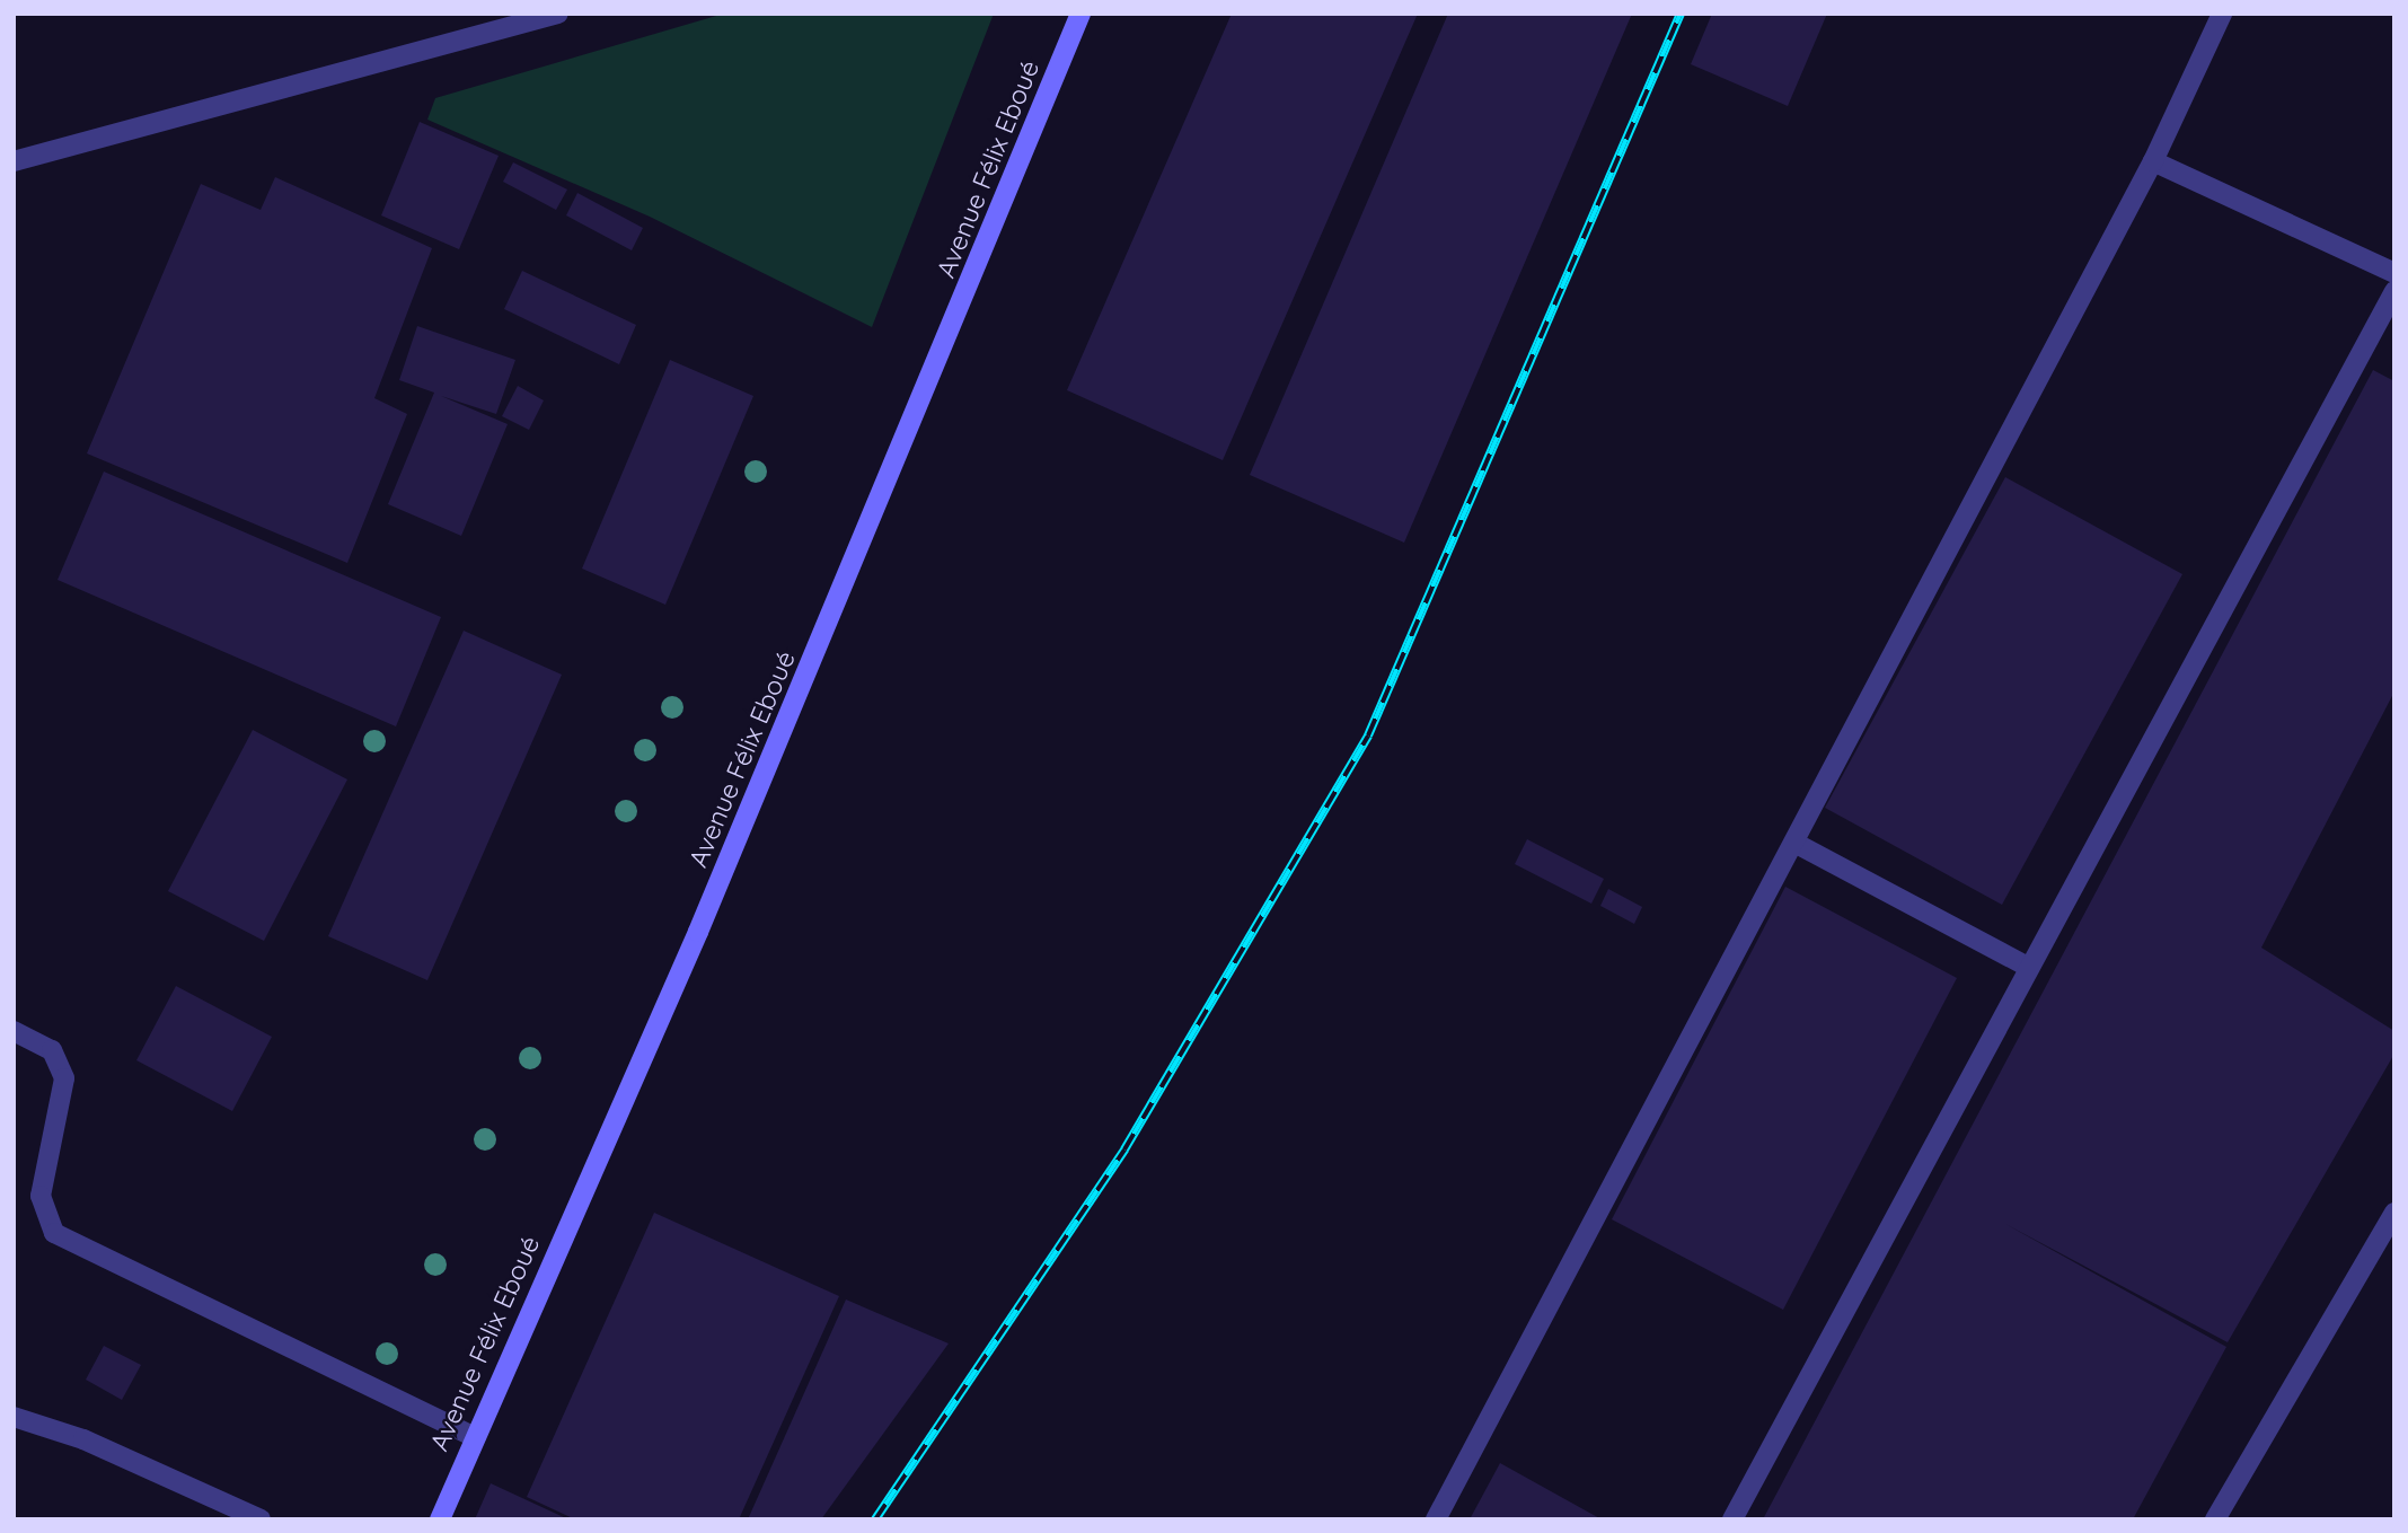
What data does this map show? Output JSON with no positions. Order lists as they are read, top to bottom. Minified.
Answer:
{"streets":{"street":["Avenue Félix Eboué"]}}
